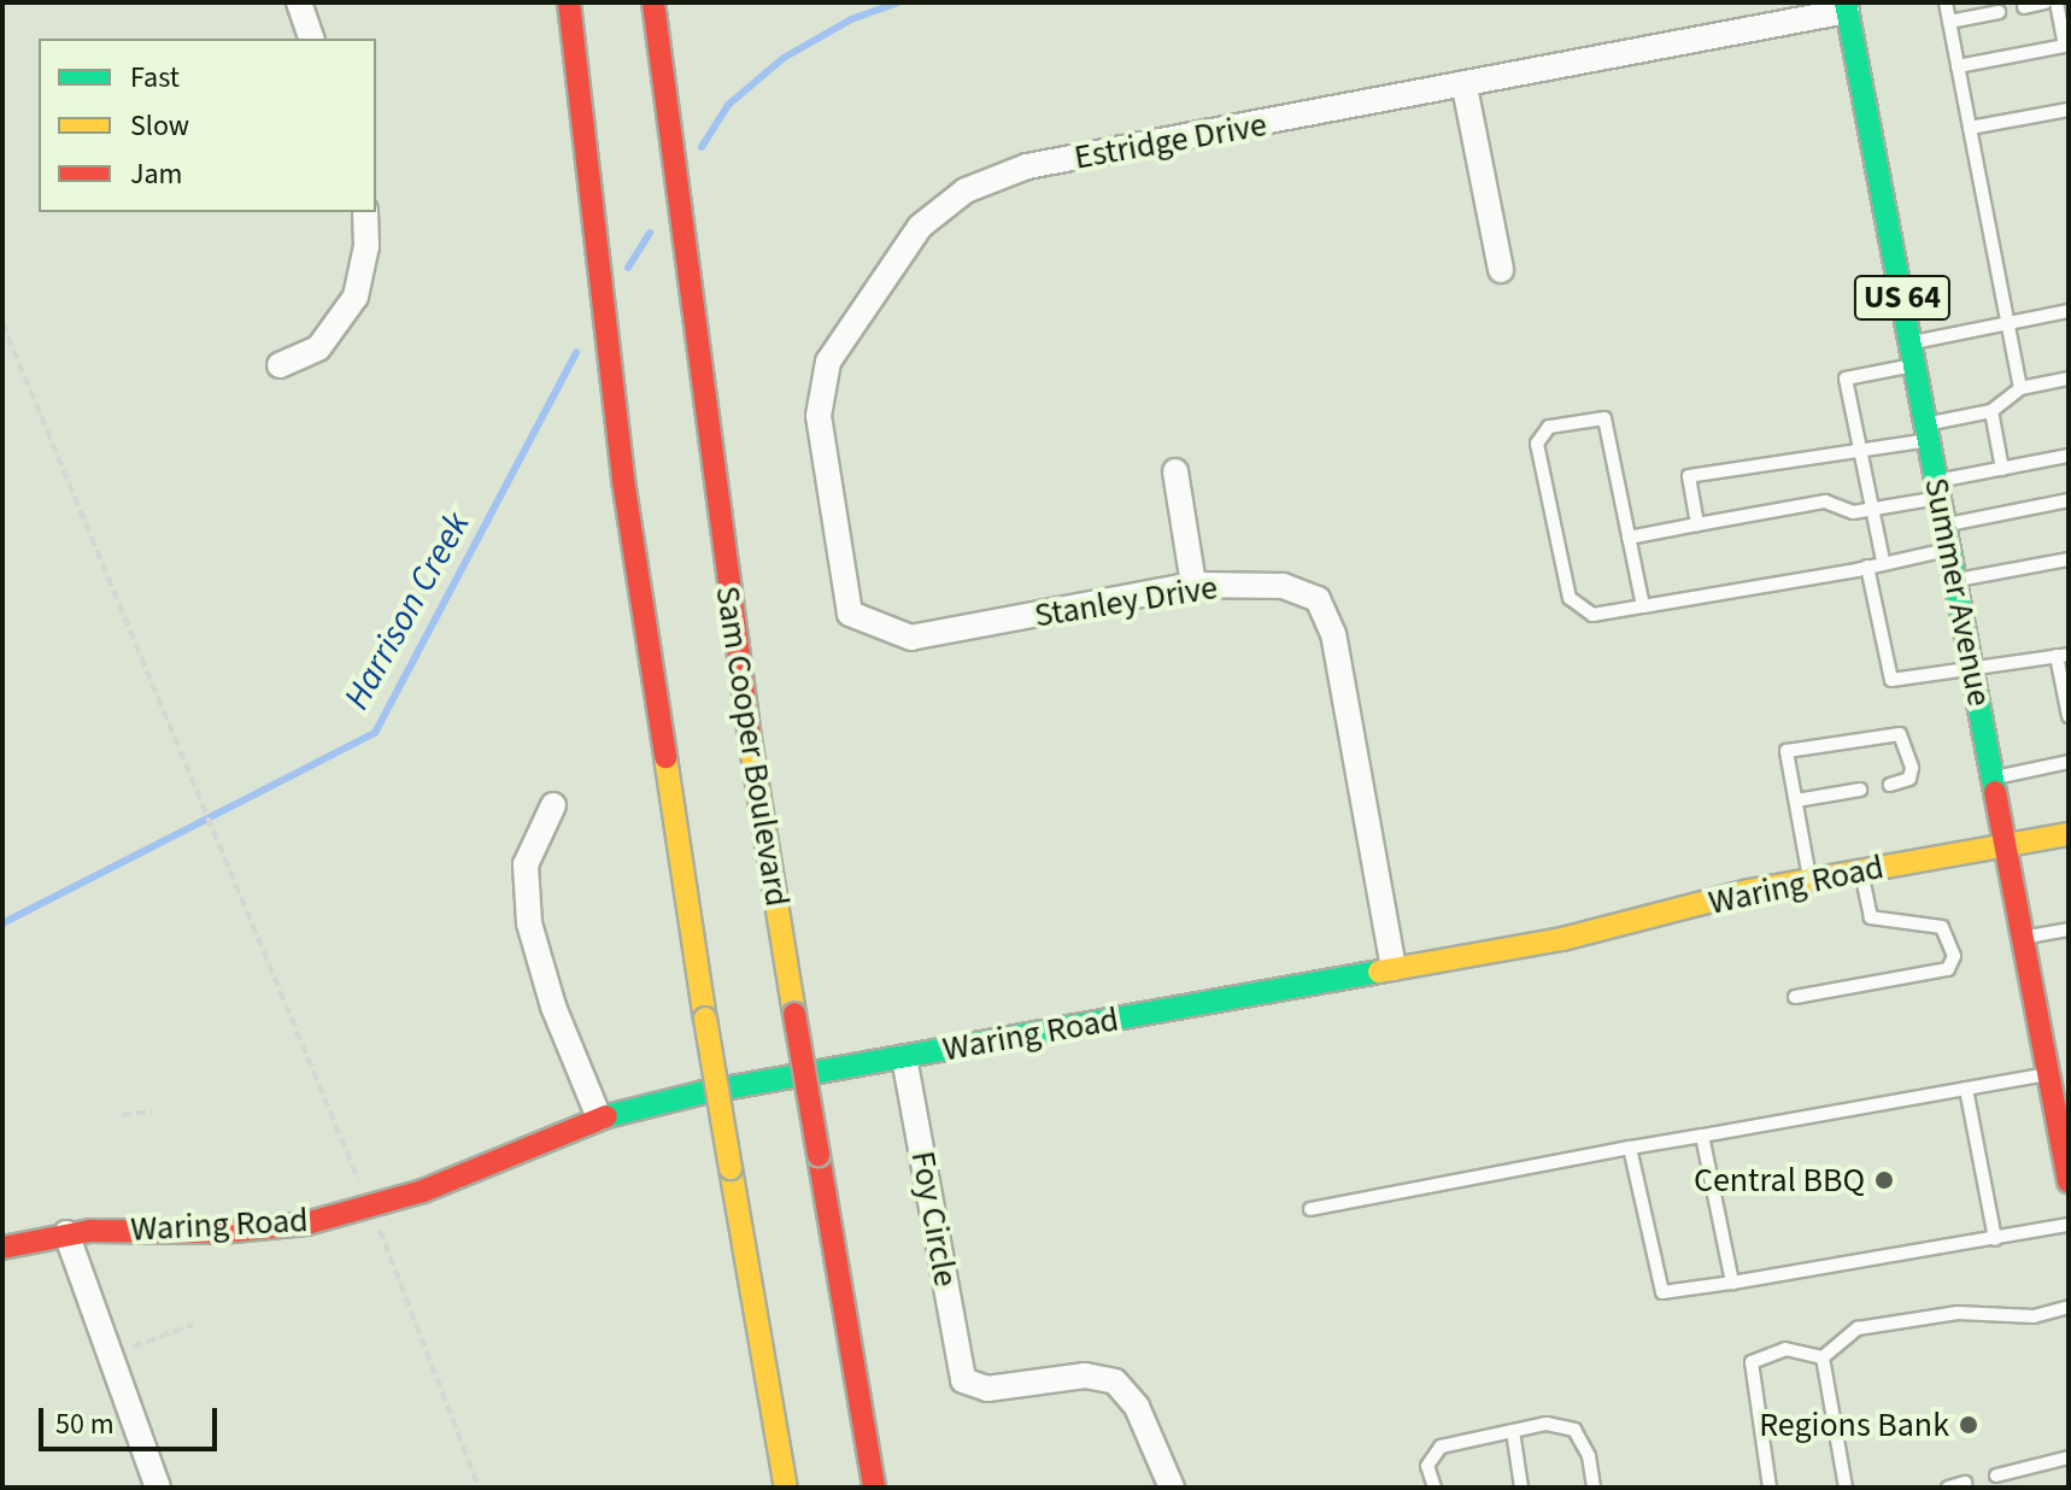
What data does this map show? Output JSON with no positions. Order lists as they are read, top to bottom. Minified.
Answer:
{"streets":{"main road":["US 64","Summer Avenue","Sam Cooper Boulevard","Waring Road"],"street":["Estridge Drive","Stanley Drive","Foy Circle"]},"crossings":[["Estridge Drive","Summer Avenue"],["Estridge Drive","Stanley Drive"],["Summer Avenue","Waring Road"],["Stanley Drive","Waring Road"],["Waring Road","Foy Circle"]],"water":["Harrison Creek"],"places":["Central BBQ","Regions Bank"],"legend":["Fast","Slow","Jam"],"scale_bar":"50 m"}
